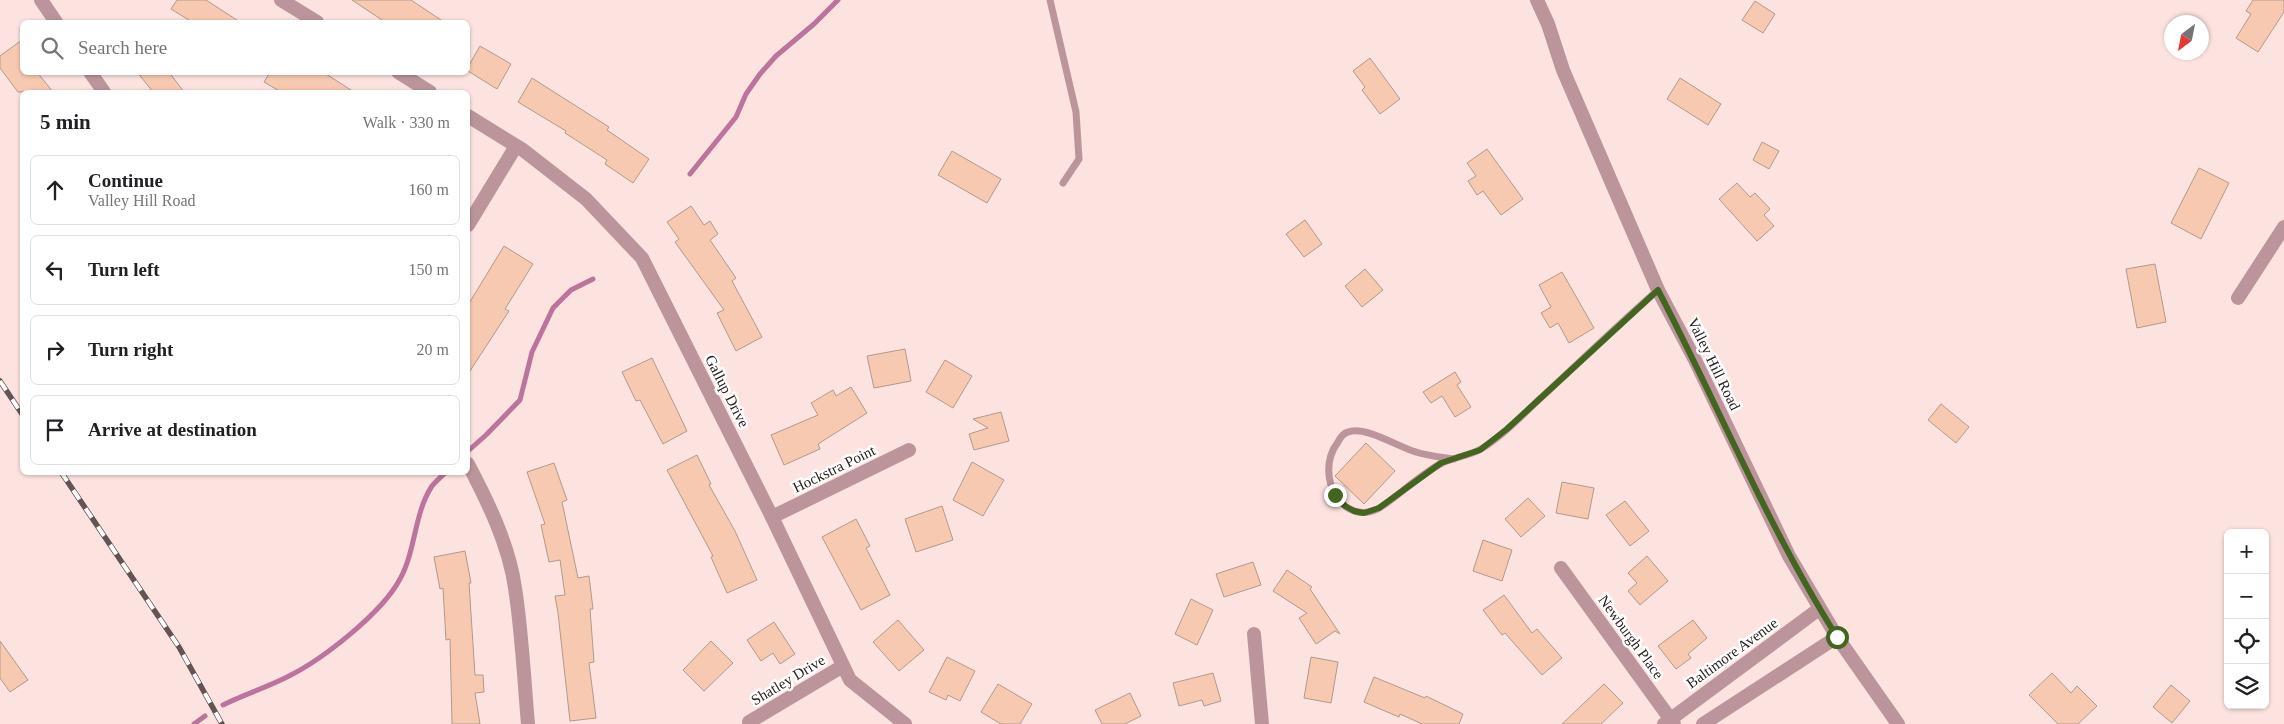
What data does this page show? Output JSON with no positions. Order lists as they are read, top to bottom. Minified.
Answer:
{"streets":{"street":["Valley Hill Road","Gallup Drive","Hockstra Point","Newburgh Place","Baltimore Avenue","Shatley Drive"]},"crossings":[["Valley Hill Road","Baltimore Avenue"],["Gallup Drive","Hockstra Point"],["Gallup Drive","Shatley Drive"],["Newburgh Place","Baltimore Avenue"]],"north":"bottom left","page":{"search":"Search here","heading":["5 min","Walk · 330 m"],"list":[["Continue","Valley Hill Road","160 m"],["Turn left","150 m"],["Turn right","20 m"],"Arrive at destination"],"map_buttons":["+","−"]}}
